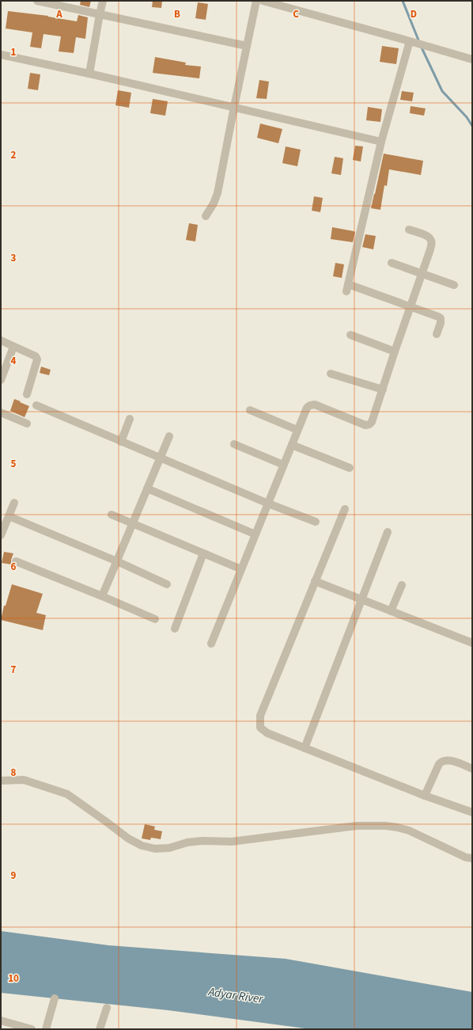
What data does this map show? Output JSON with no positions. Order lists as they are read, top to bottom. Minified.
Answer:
{"water":["Adyar River"],"grid":{"columns":["A","B","C","D"],"rows":["1","2","3","4","5","6","7","8","9","10"]}}
